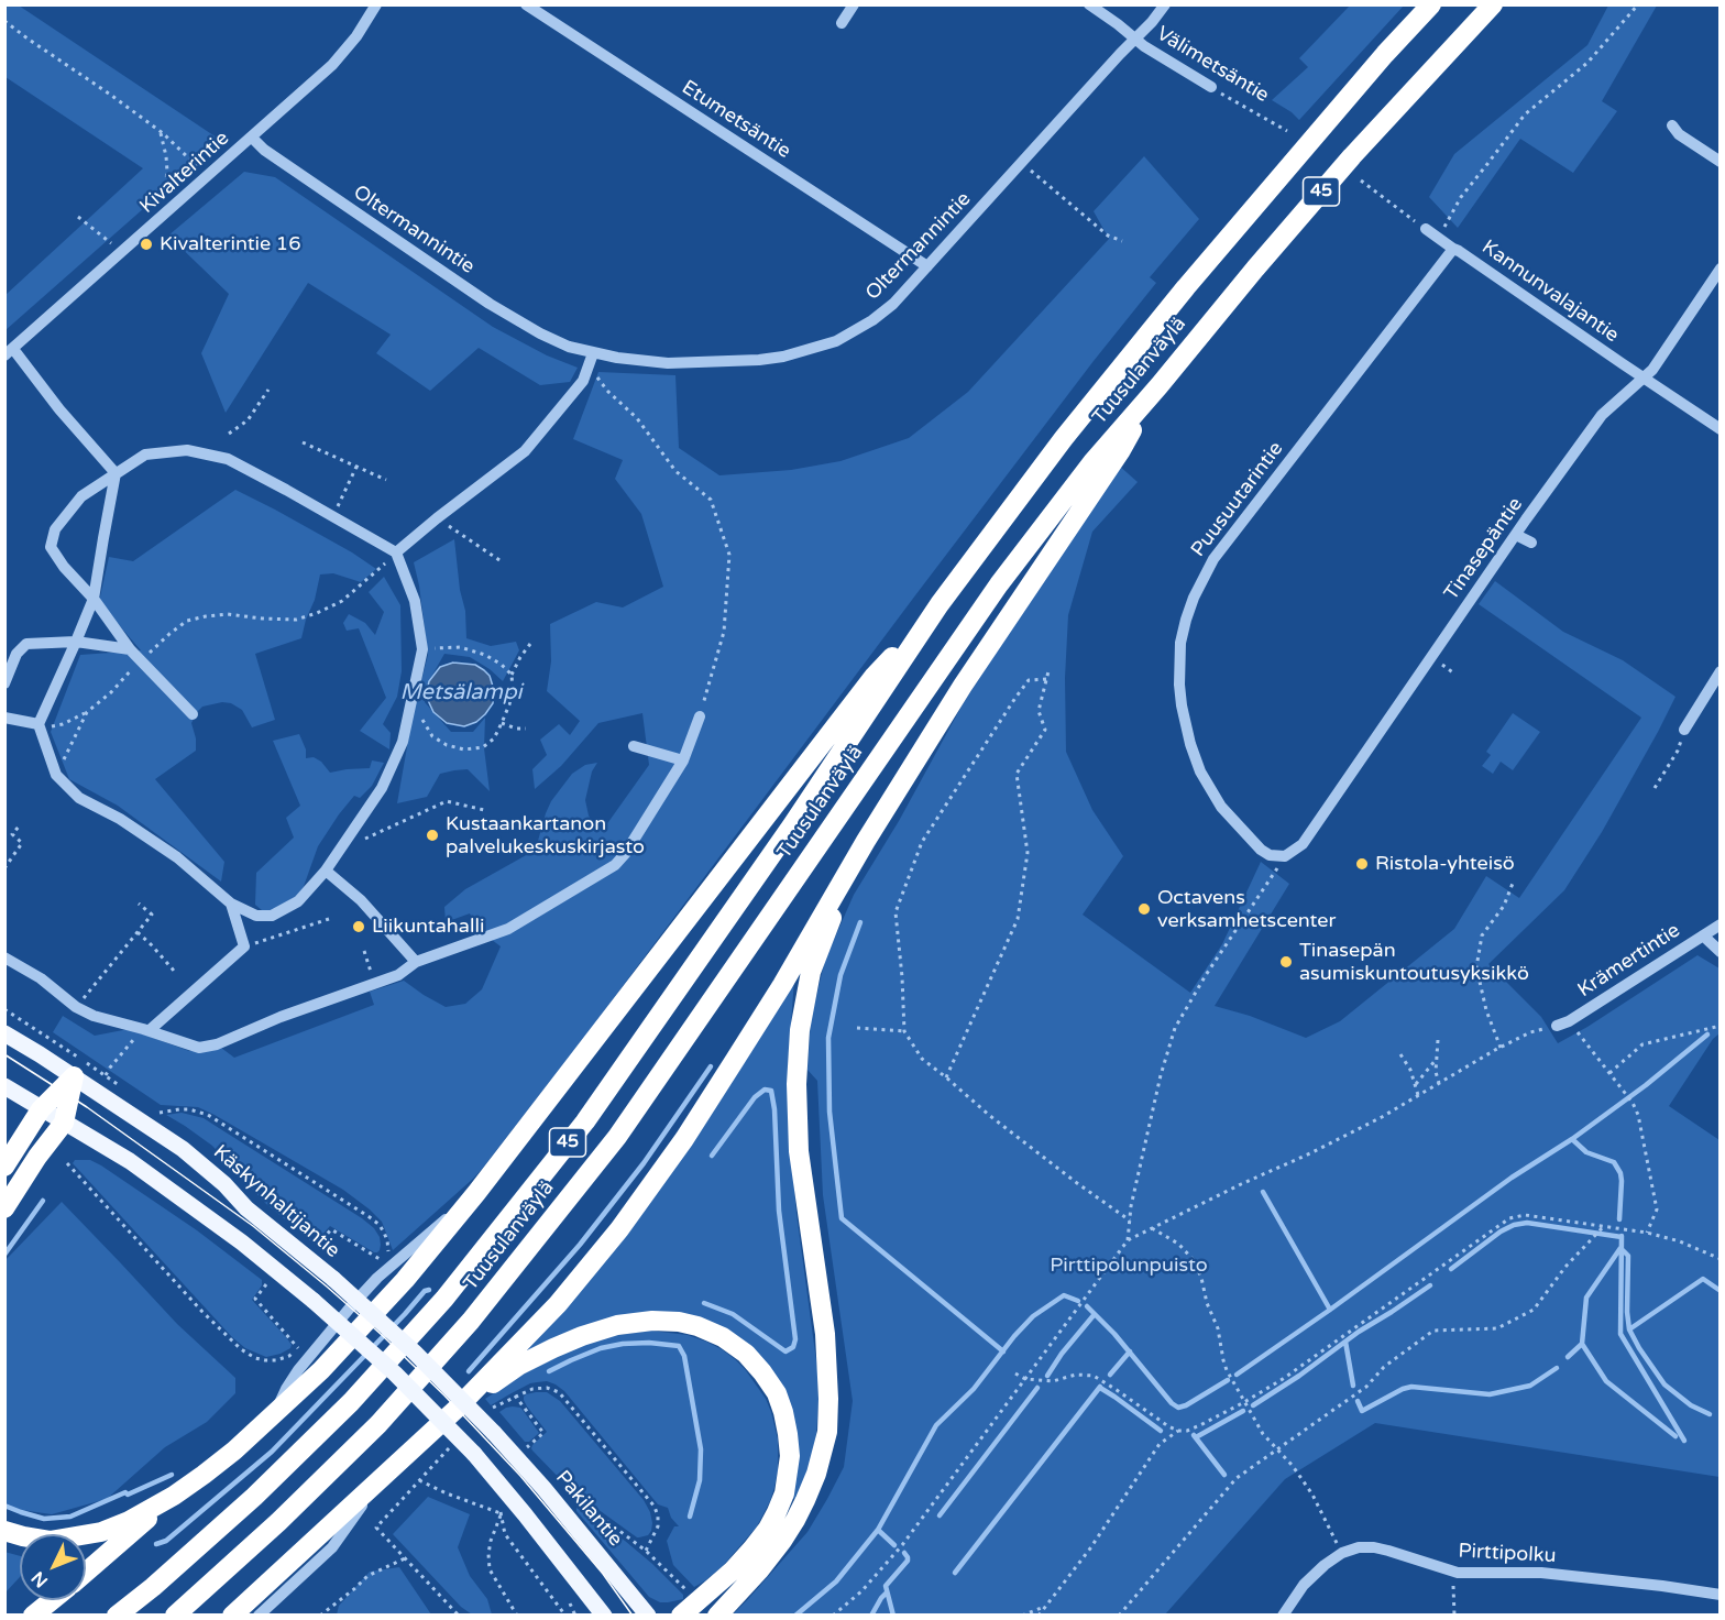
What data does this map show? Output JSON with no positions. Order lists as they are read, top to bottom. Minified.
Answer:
{"streets":{"highway":["45","Tuusulanväylä"],"main road":["Käskynhaltijantie","Pakilantie"],"street":["Välimetsäntie","Etumetsäntie","Kivalterintie","Oltermannintie","Kannunvalajantie","Puusuutarintie","Tinasepäntie","Krämertintie","Pirttipolku"]},"crossings":[["Välimetsäntie","Oltermannintie"],["Etumetsäntie","Oltermannintie"],["Kivalterintie","Oltermannintie"],["Kannunvalajantie","Puusuutarintie"],["Kannunvalajantie","Tinasepäntie"],["Puusuutarintie","Tinasepäntie"],["Käskynhaltijantie","Pakilantie"]],"water":["Metsälampi"],"parks":["Pirttipolunpuisto"],"places":["Kivalterintie 16","Kustaankartanon palvelukeskuskirjasto","Ristola-yhteisö","Octavens verksamhetscenter","Liikuntahalli","Tinasepän asumiskuntoutusyksikkö"],"north":"bottom left"}
